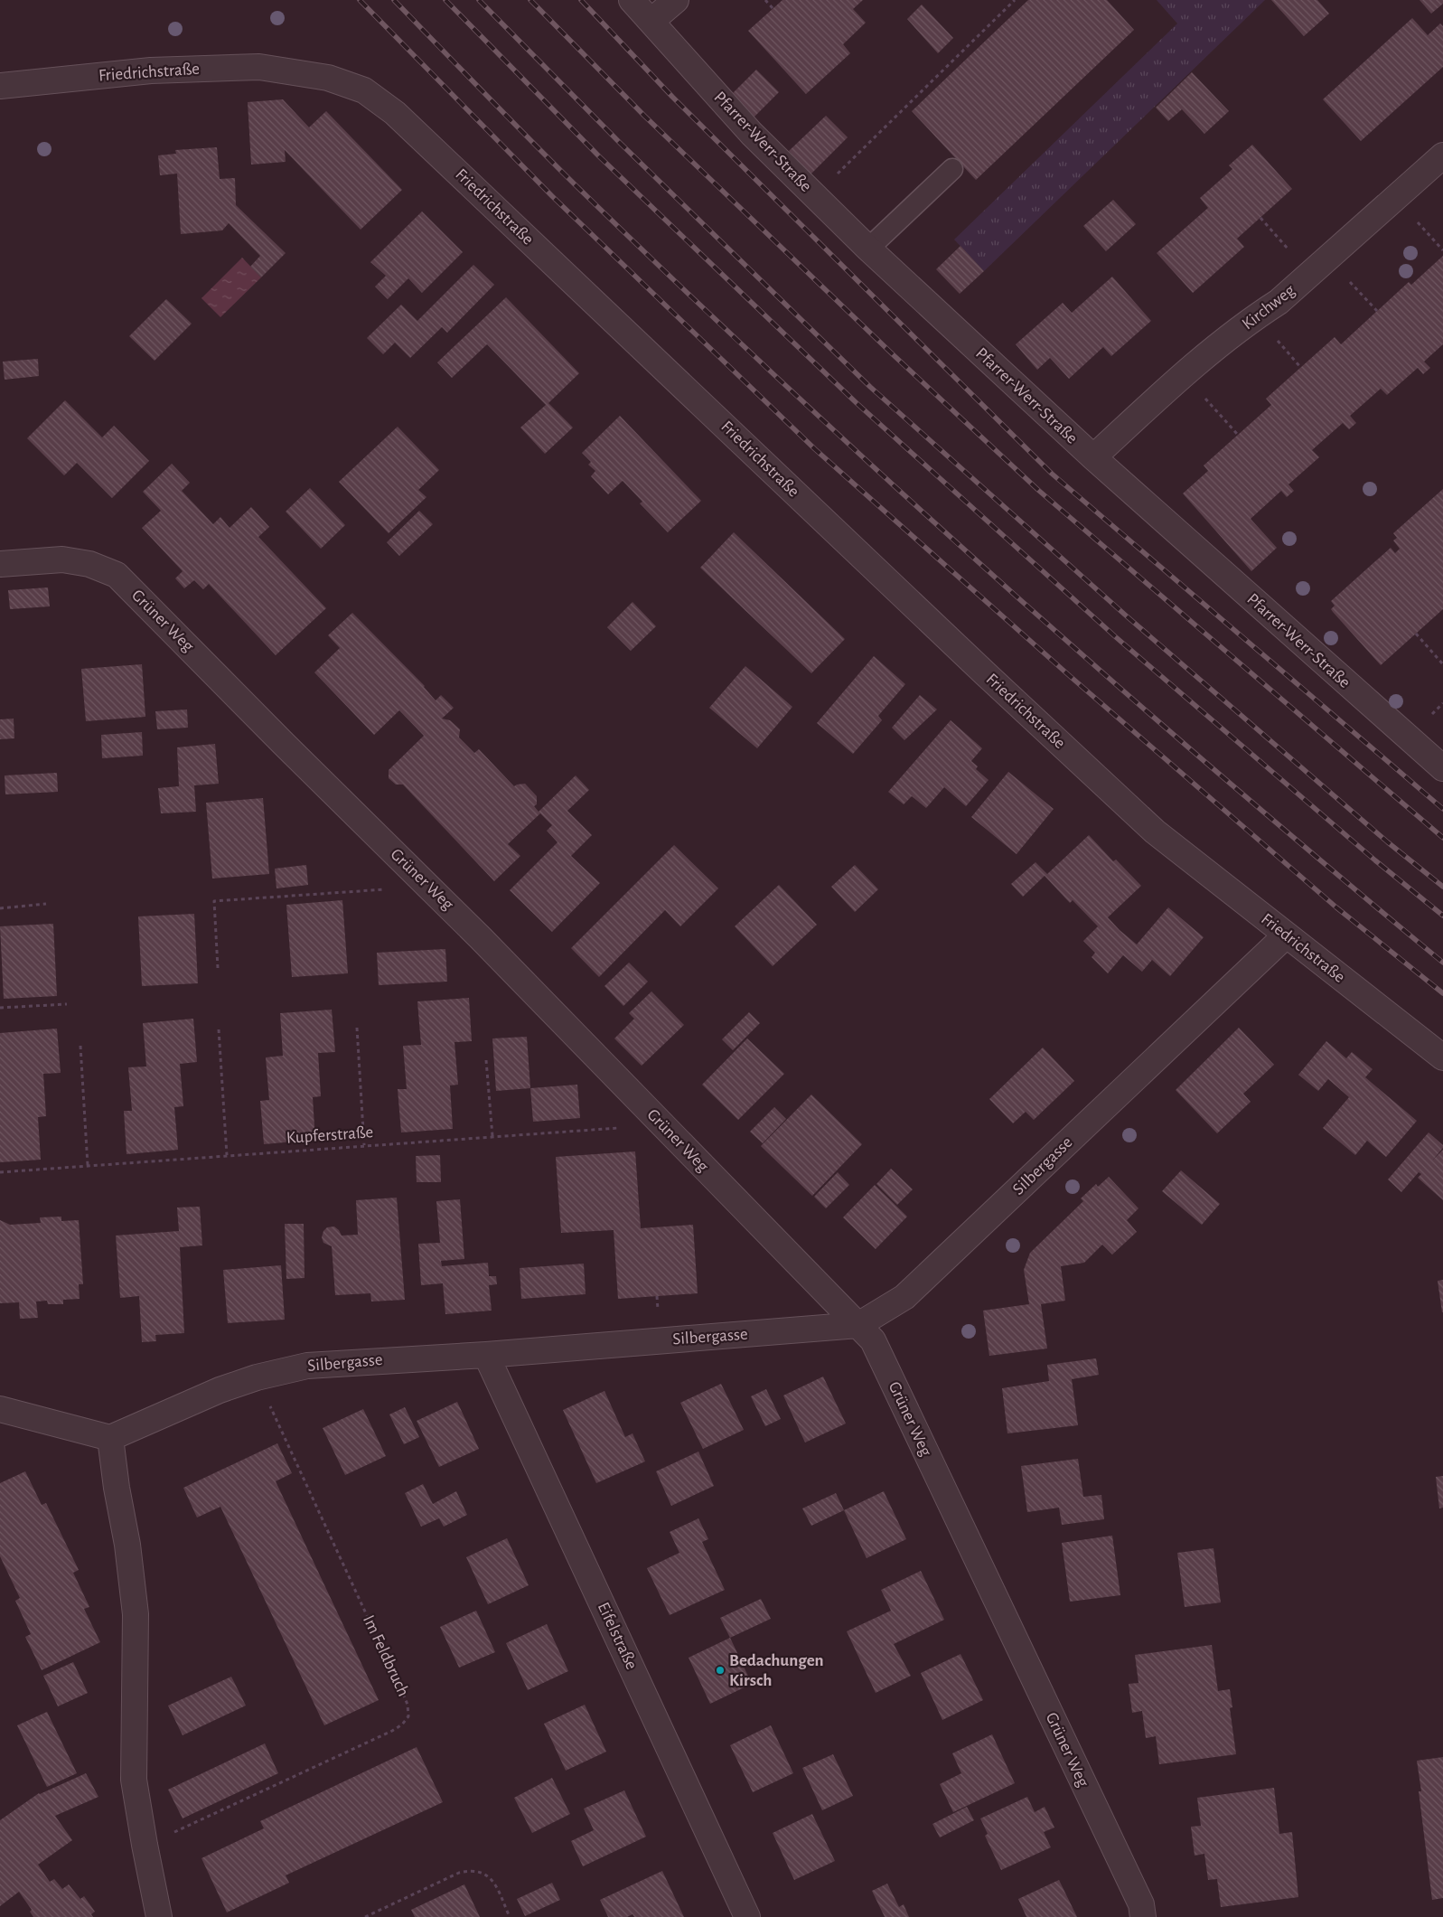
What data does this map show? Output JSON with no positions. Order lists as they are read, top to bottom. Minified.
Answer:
{"streets":{"street":["Friedrichstraße","Pfarrer-Werr-Straße","Kirchweg","Grüner Weg","Silbergasse","Eifelstraße"],"path":["Kupferstraße","Im Feldbruch"]},"crossings":[["Friedrichstraße","Silbergasse"],["Pfarrer-Werr-Straße","Kirchweg"],["Grüner Weg","Kupferstraße"],["Grüner Weg","Silbergasse"],["Silbergasse","Eifelstraße"],["Silbergasse","Im Feldbruch"]],"places":["Bedachungen Kirsch"]}
